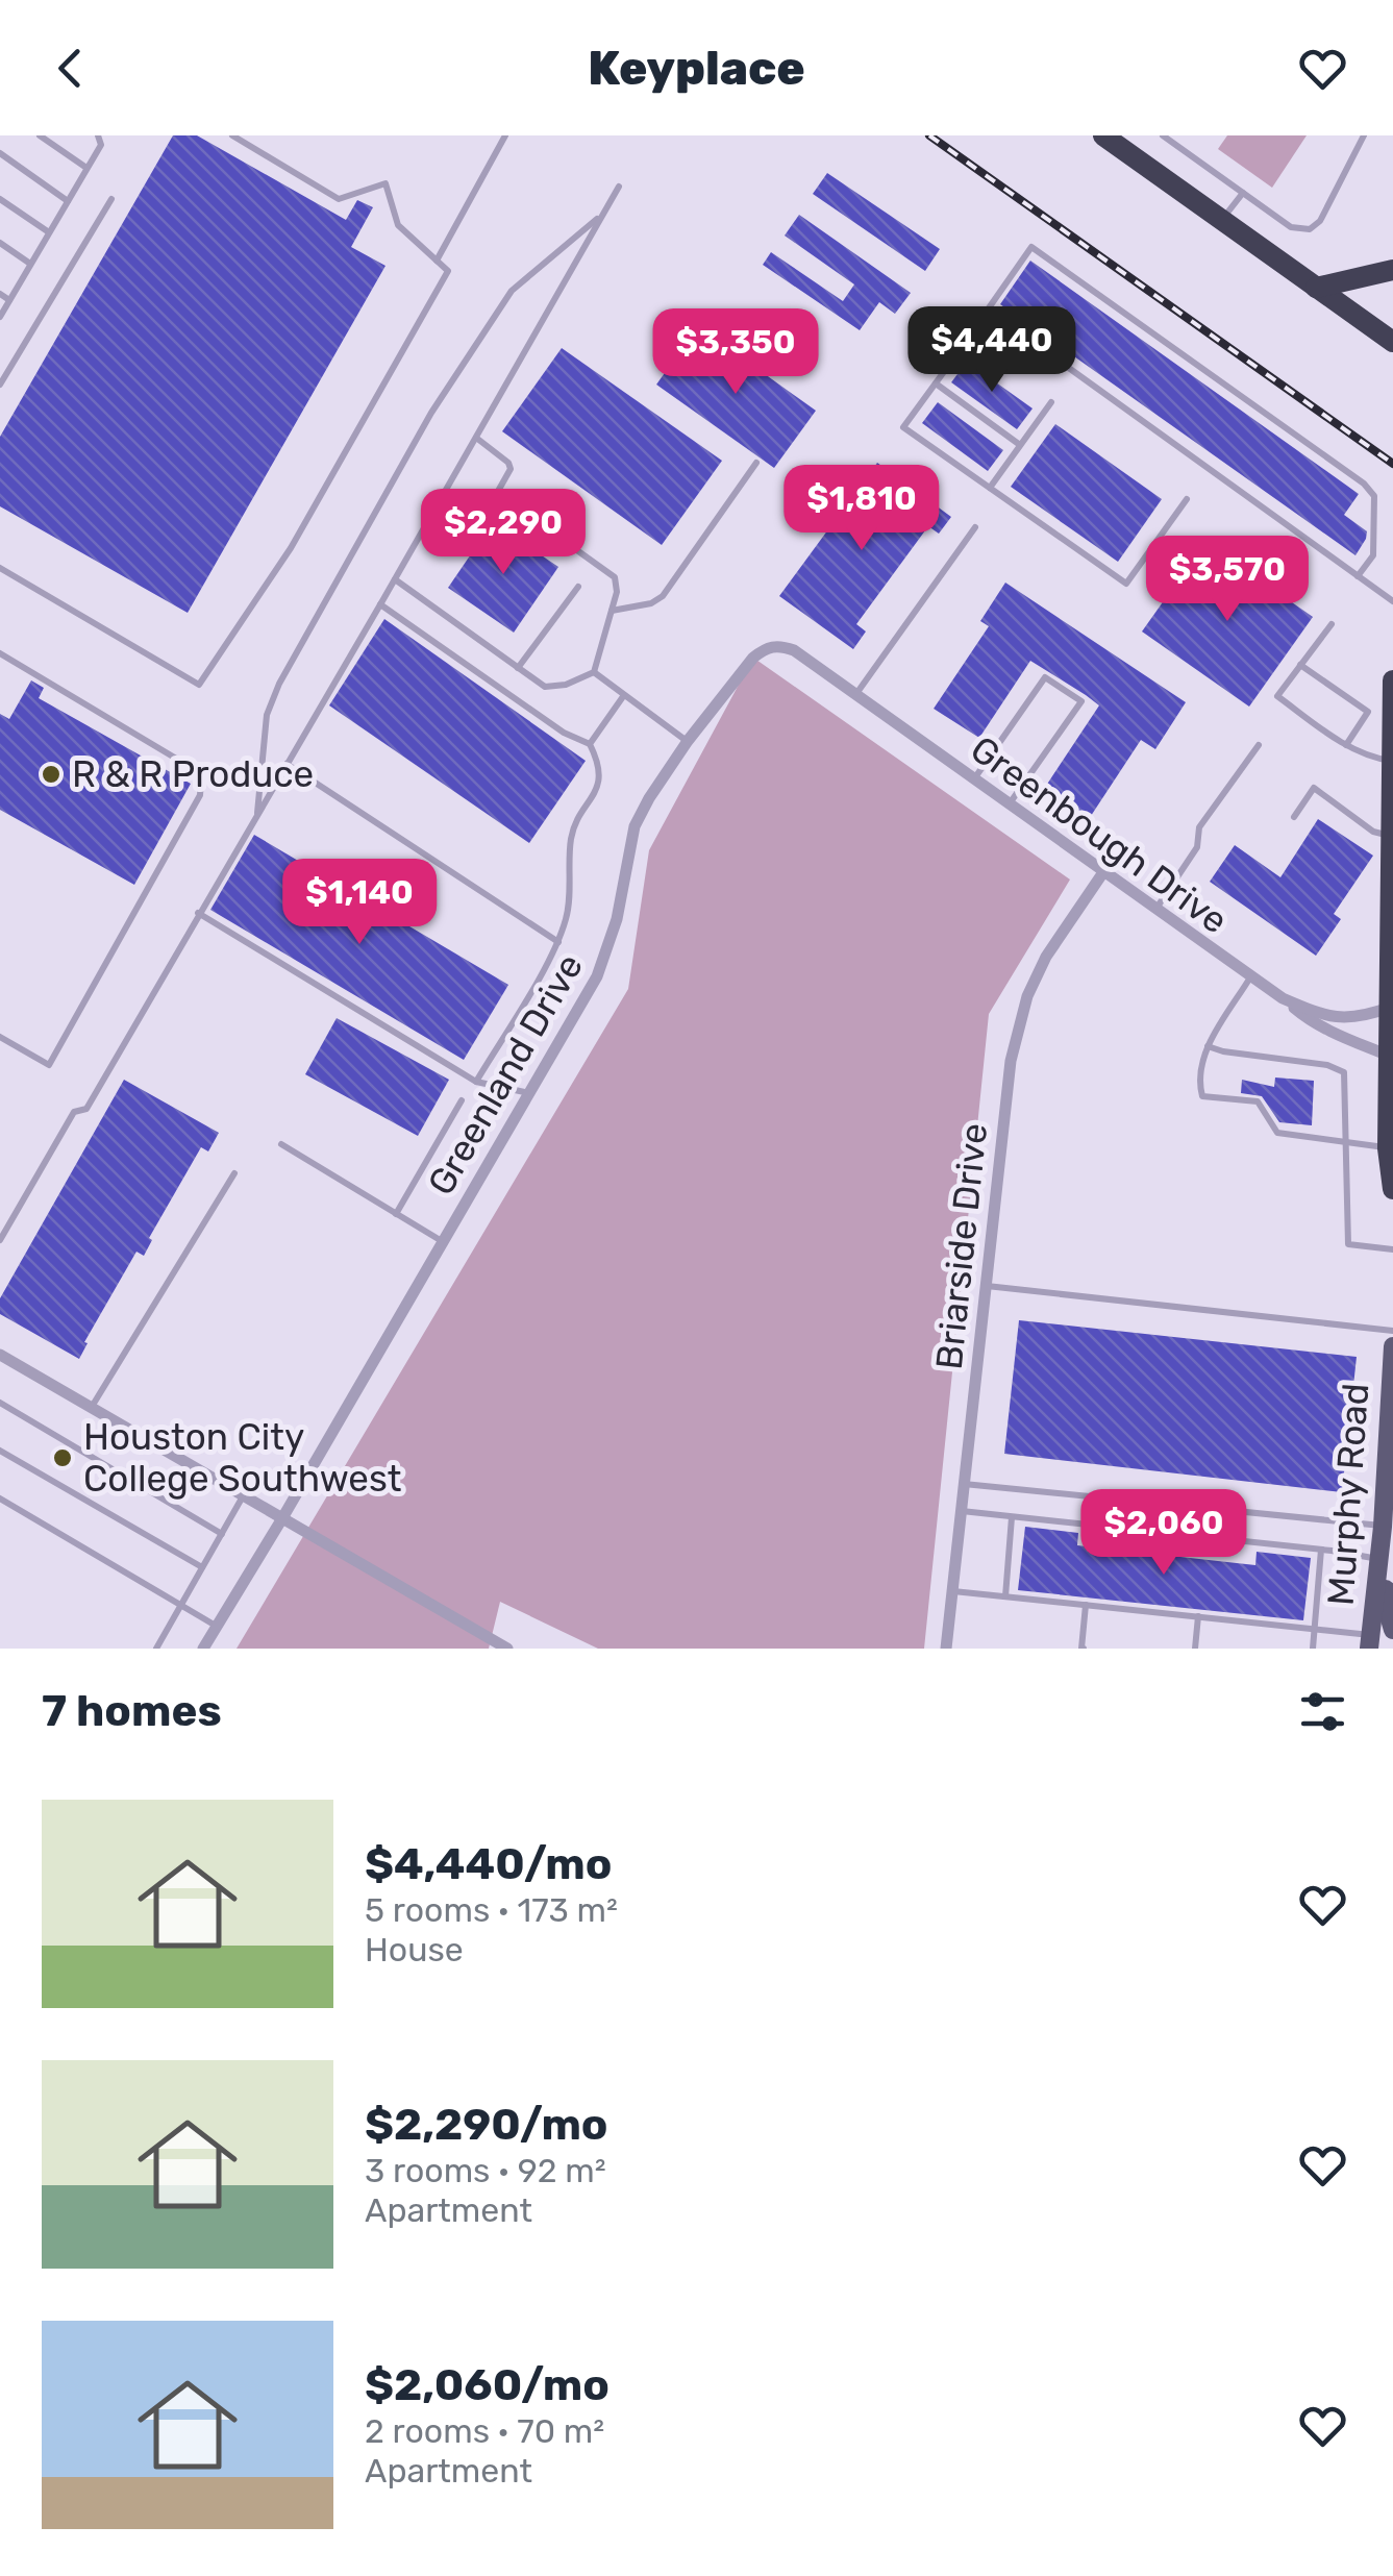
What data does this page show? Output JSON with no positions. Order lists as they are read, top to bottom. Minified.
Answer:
{"streets":{"main road":["Murphy Road"],"street":["Greenbough Drive","Greenland Drive","Briarside Drive"]},"crossings":[["Greenbough Drive","Greenland Drive"],["Greenbough Drive","Briarside Drive"]],"places":["R & R Produce","Houston City College Southwest"],"page":{"header":"Keyplace","price":["$4,440","$3,350","$1,810","$2,290","$3,570","$1,140","$2,060"],"heading":"7 homes","list":[{"name":"$4,440/mo","note":"5 rooms · 173 m² · House"},{"name":"$2,290/mo","note":"3 rooms · 92 m² · Apartment"},{"name":"$2,060/mo","note":"2 rooms · 70 m² · Apartment"}]}}
